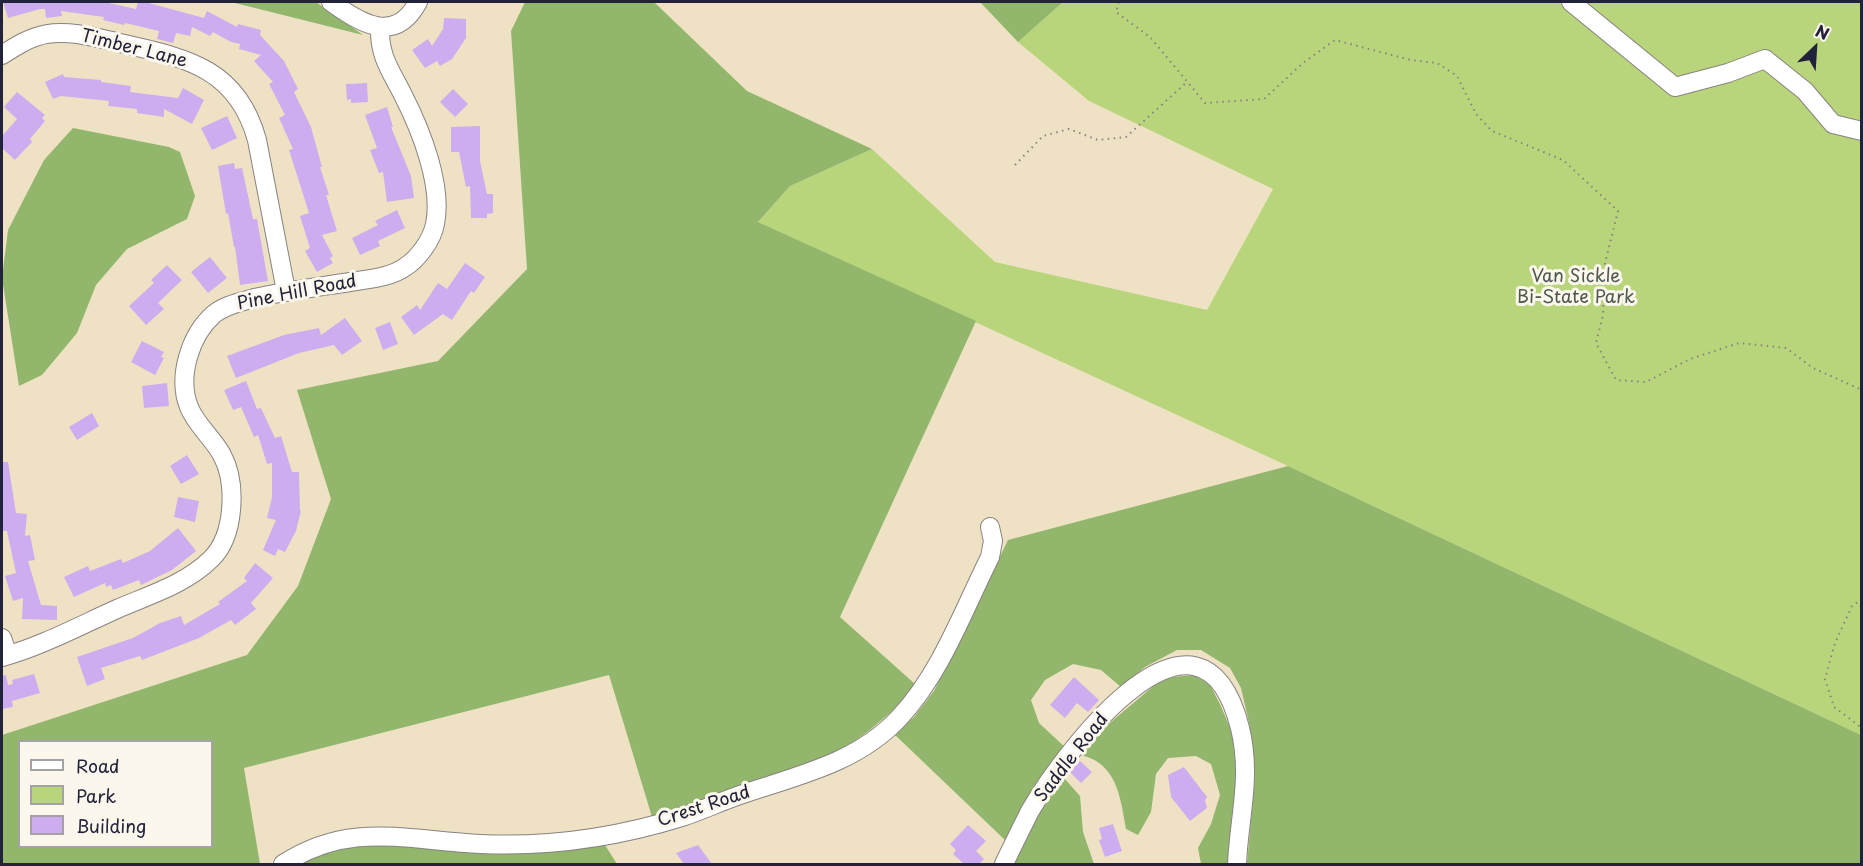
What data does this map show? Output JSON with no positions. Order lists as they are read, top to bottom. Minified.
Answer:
{"streets":{"street":["Timber Lane","Pine Hill Road","Saddle Road","Crest Road"]},"crossings":[["Timber Lane","Pine Hill Road"]],"parks":["Van Sickle Bi-State Park"],"legend":["Road","Park","Building"],"north":"top right"}
